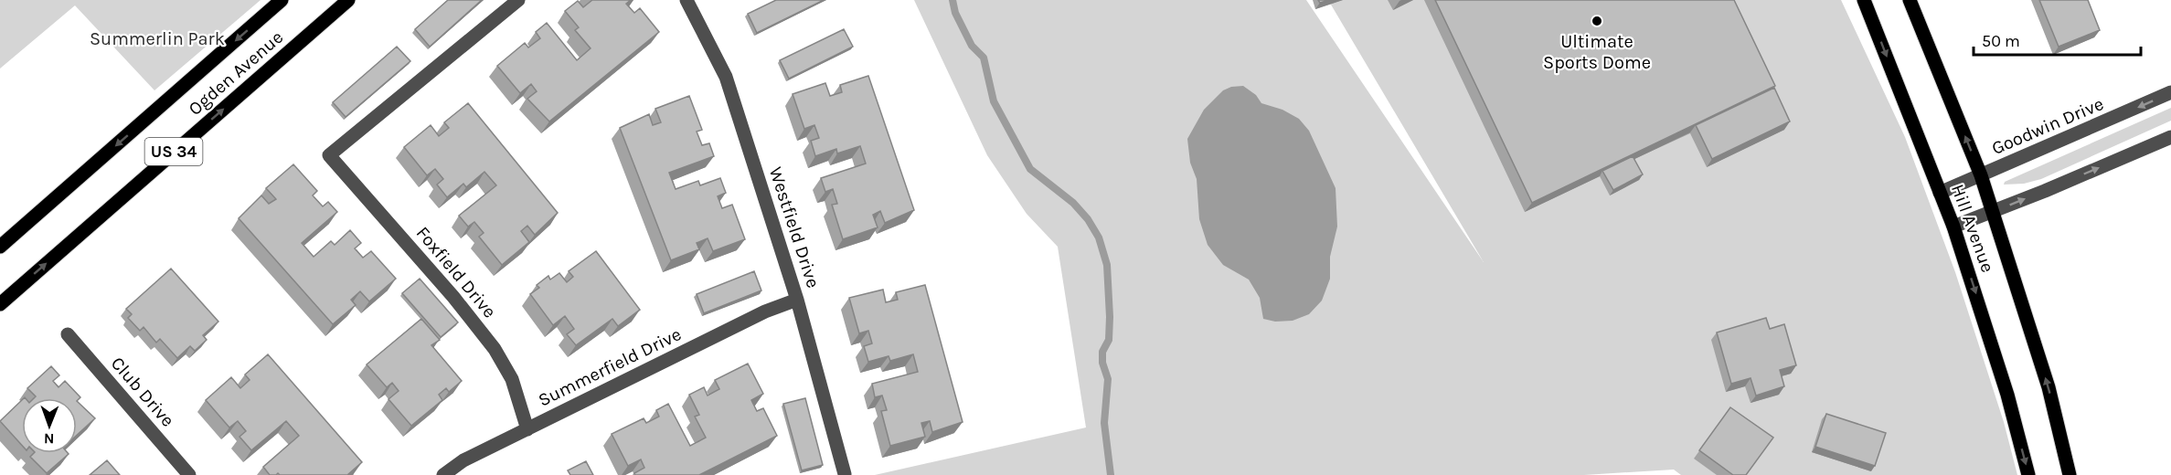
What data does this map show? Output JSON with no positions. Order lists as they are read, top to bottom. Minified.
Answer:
{"streets":{"main road":["Ogden Avenue","US 34","Hill Avenue"],"street":["Goodwin Drive","Westfield Drive","Foxfield Drive","Summerfield Drive","Club Drive"]},"crossings":[["Goodwin Drive","Hill Avenue"],["Westfield Drive","Summerfield Drive"],["Foxfield Drive","Summerfield Drive"]],"parks":["Summerlin Park"],"places":["Ultimate Sports Dome"],"scale_bar":"50 m","north":"bottom"}
